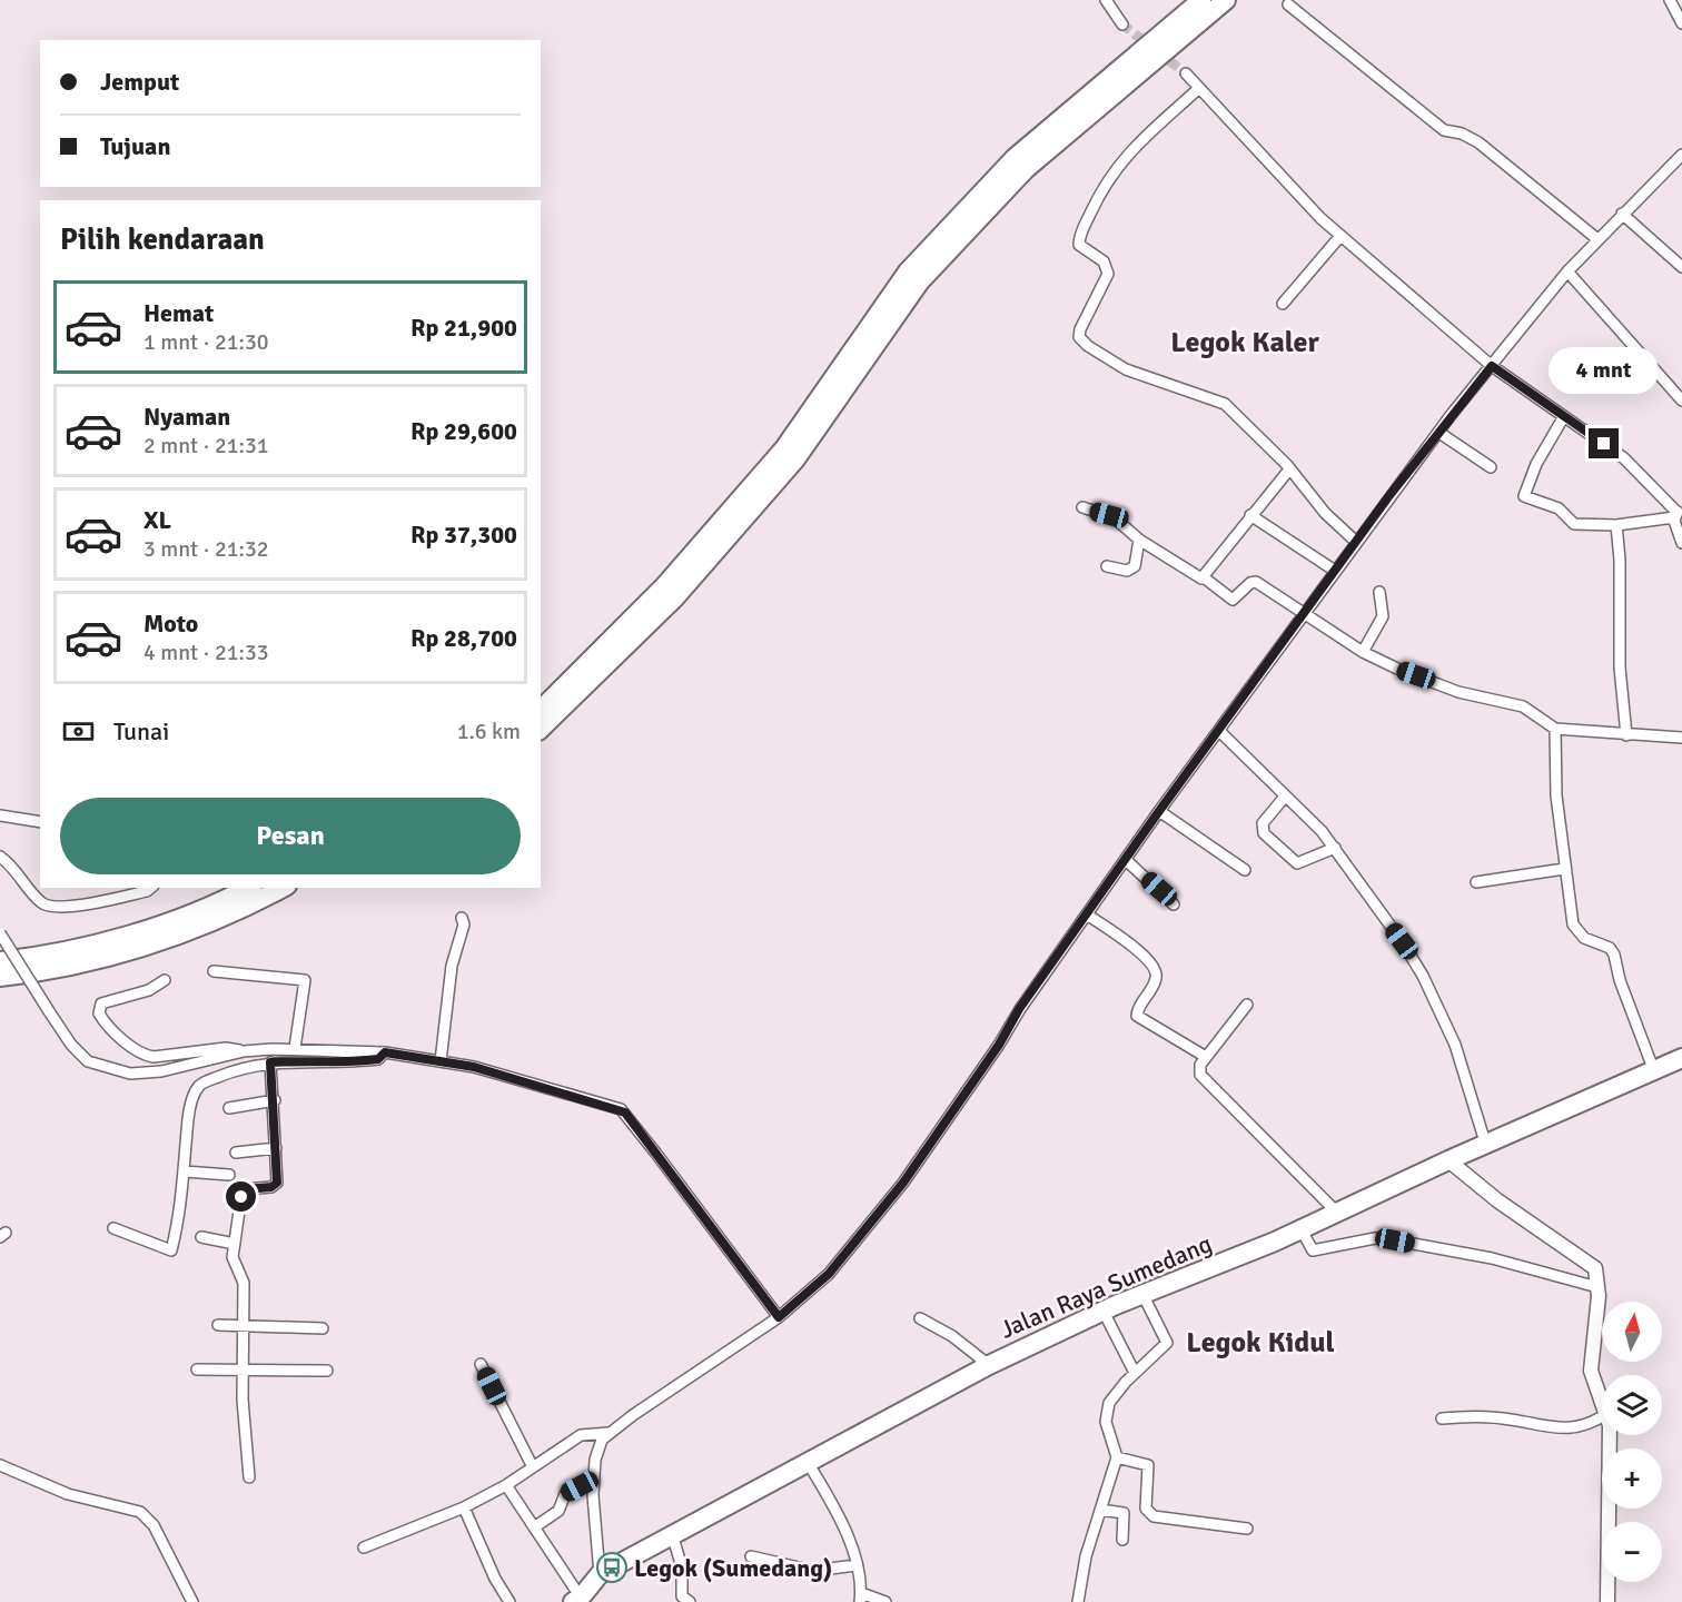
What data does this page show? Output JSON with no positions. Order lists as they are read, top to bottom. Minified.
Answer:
{"streets":{"highway":["Jalan Raya Sumedang"]},"districts":["Legok Kaler","Legok Kidul"],"places":{"bus stop":["Legok (Sumedang)"]},"north":"top","page":{"banner":["Jemput","Tujuan"],"heading":"Pilih kendaraan","list":[{"name":"Hemat","note":"1 mnt · 21:30","value":"Rp 21,900"},{"name":"Nyaman","note":"2 mnt · 21:31","value":"Rp 29,600"},{"name":"XL","note":"3 mnt · 21:32","value":"Rp 37,300"},{"name":"Moto","note":"4 mnt · 21:33","value":"Rp 28,700"}],"bubble":"4 mnt","pay":["Tunai","1.6 km"],"buttons":"Pesan","map_buttons":["+","−"]}}
